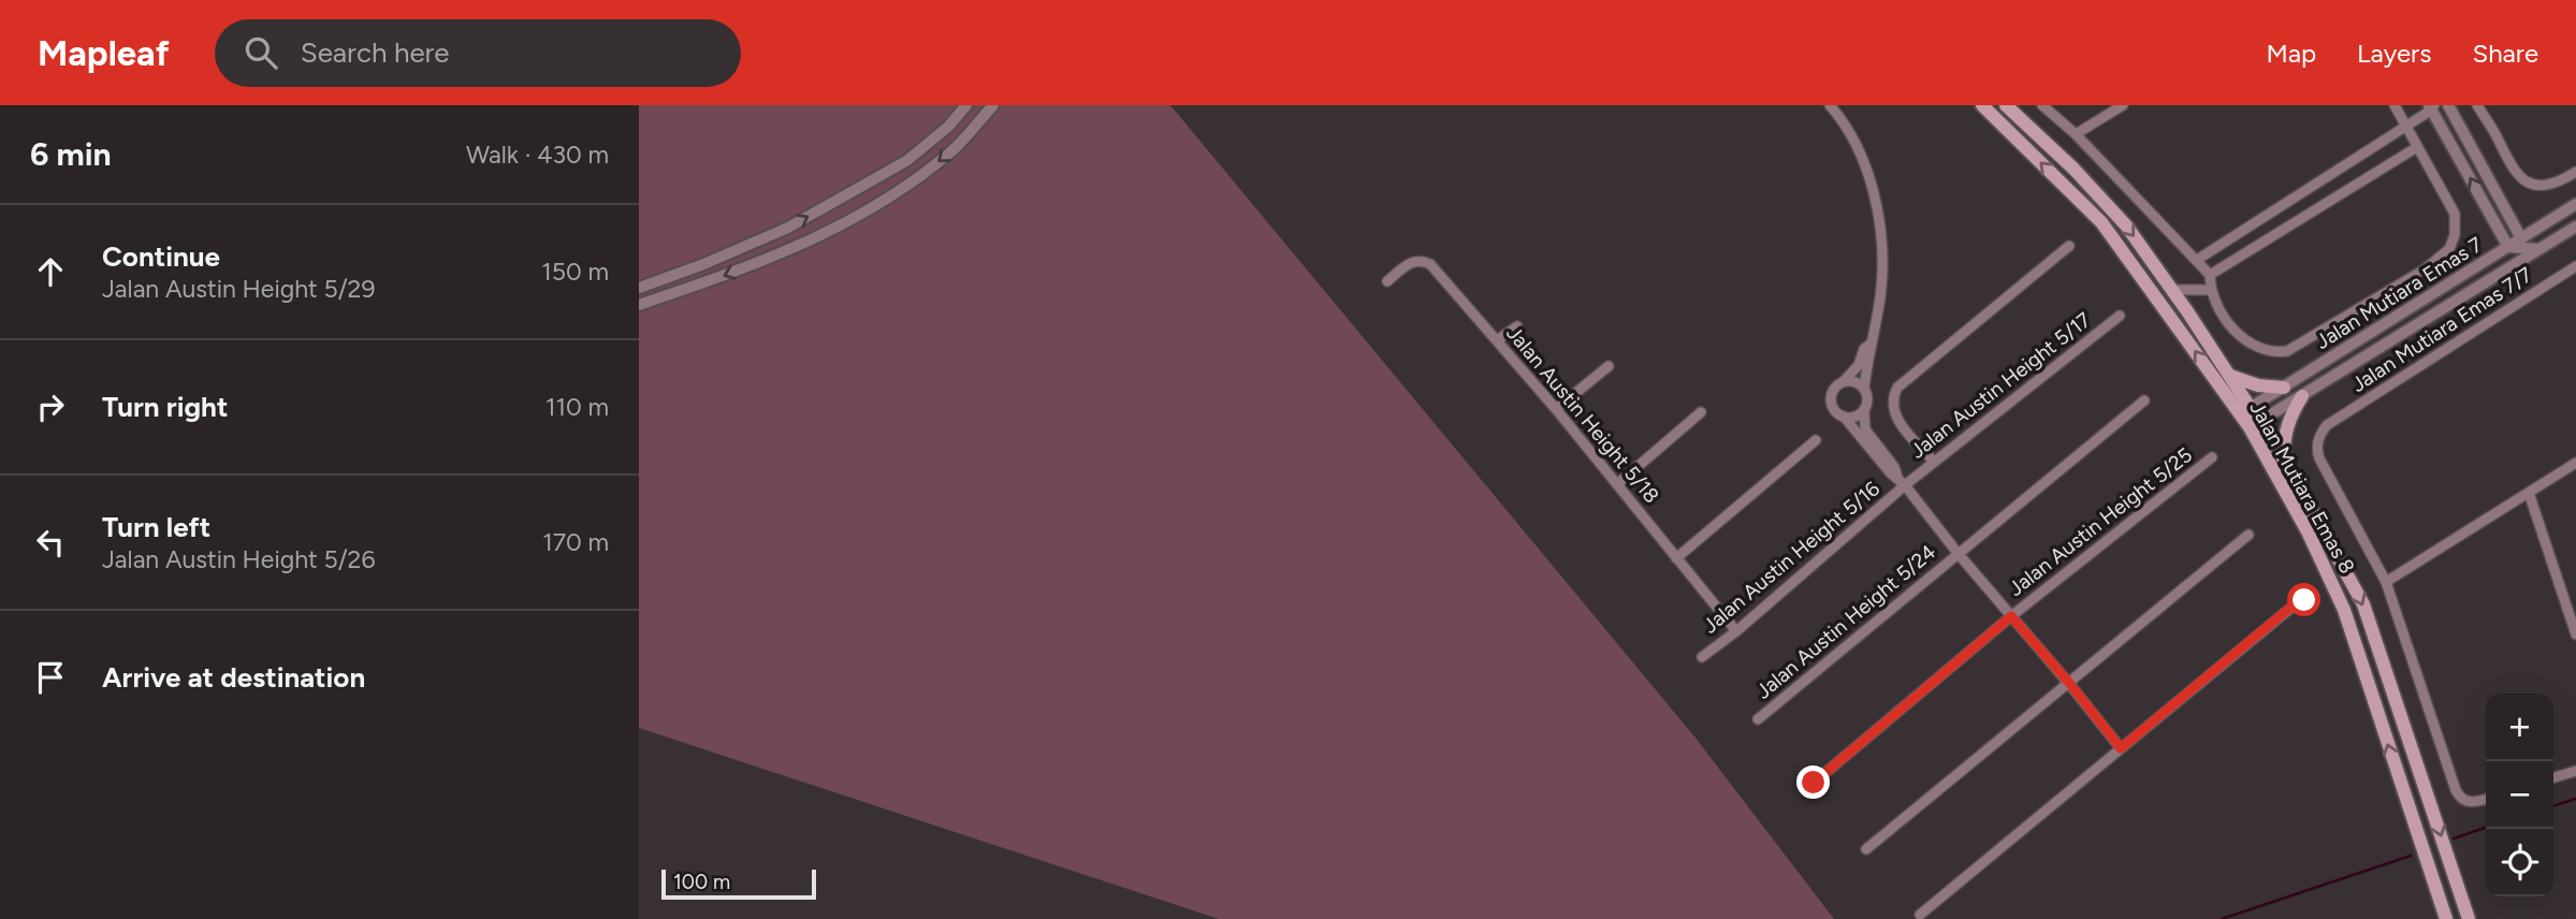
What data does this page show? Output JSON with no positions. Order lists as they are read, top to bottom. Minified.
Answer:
{"streets":{"main road":["Jalan Mutiara Emas 8"],"street":["Jalan Mutiara Emas 7","Jalan Mutiara Emas 7/7","Jalan Austin Height 5/17","Jalan Austin Height 5/18","Jalan Austin Height 5/25","Jalan Austin Height 5/16","Jalan Austin Height 5/24"]},"crossings":[["Jalan Mutiara Emas 7","Jalan Mutiara Emas 8"],["Jalan Austin Height 5/17","Jalan Austin Height 5/16"],["Jalan Austin Height 5/18","Jalan Austin Height 5/16"]],"scale_bar":"100 m","page":{"header":"Mapleaf","search":"Search here","nav":["Map","Layers","Share"],"heading":["6 min","Walk · 430 m"],"list":[["Continue","Jalan Austin Height 5/29","150 m"],["Turn right","110 m"],["Turn left","Jalan Austin Height 5/26","170 m"],"Arrive at destination"],"map_buttons":["+","−"],"scale":"100 m"}}
